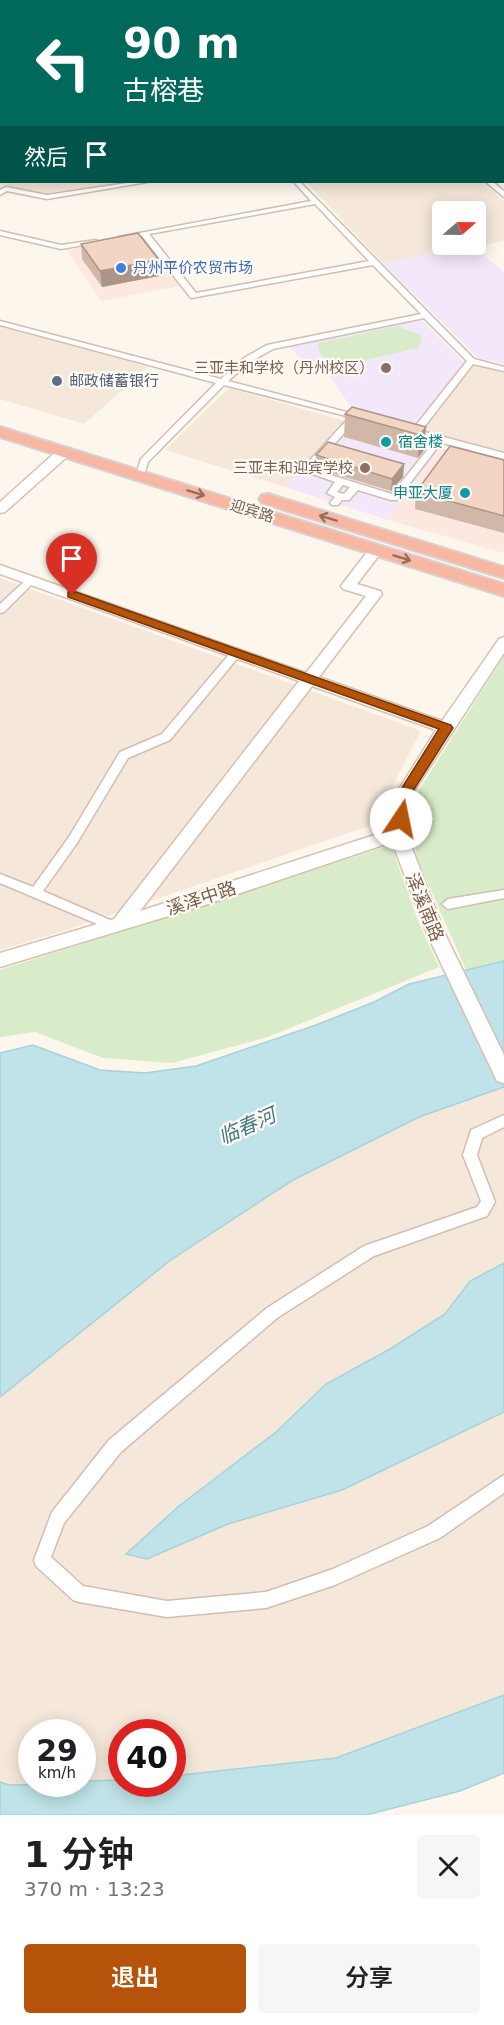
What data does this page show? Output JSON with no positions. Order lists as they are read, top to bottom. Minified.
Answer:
{"streets":{"highway":["迎宾路"],"street":["溪泽中路","泽溪南路"]},"crossings":[["溪泽中路","泽溪南路"]],"water":["临春河"],"places":["丹州平价农贸市场","三亚丰和学校（丹州校区）","邮政储蓄银行","宿舍楼","三亚丰和迎宾学校","申亚大厦"],"north":"right","page":{"turn":["90 m","古榕巷"],"then":"然后","speed":"29 km/h","limit":"40","heading":["1 分钟","370 m · 13:23"],"buttons":["退出","分享"]}}
